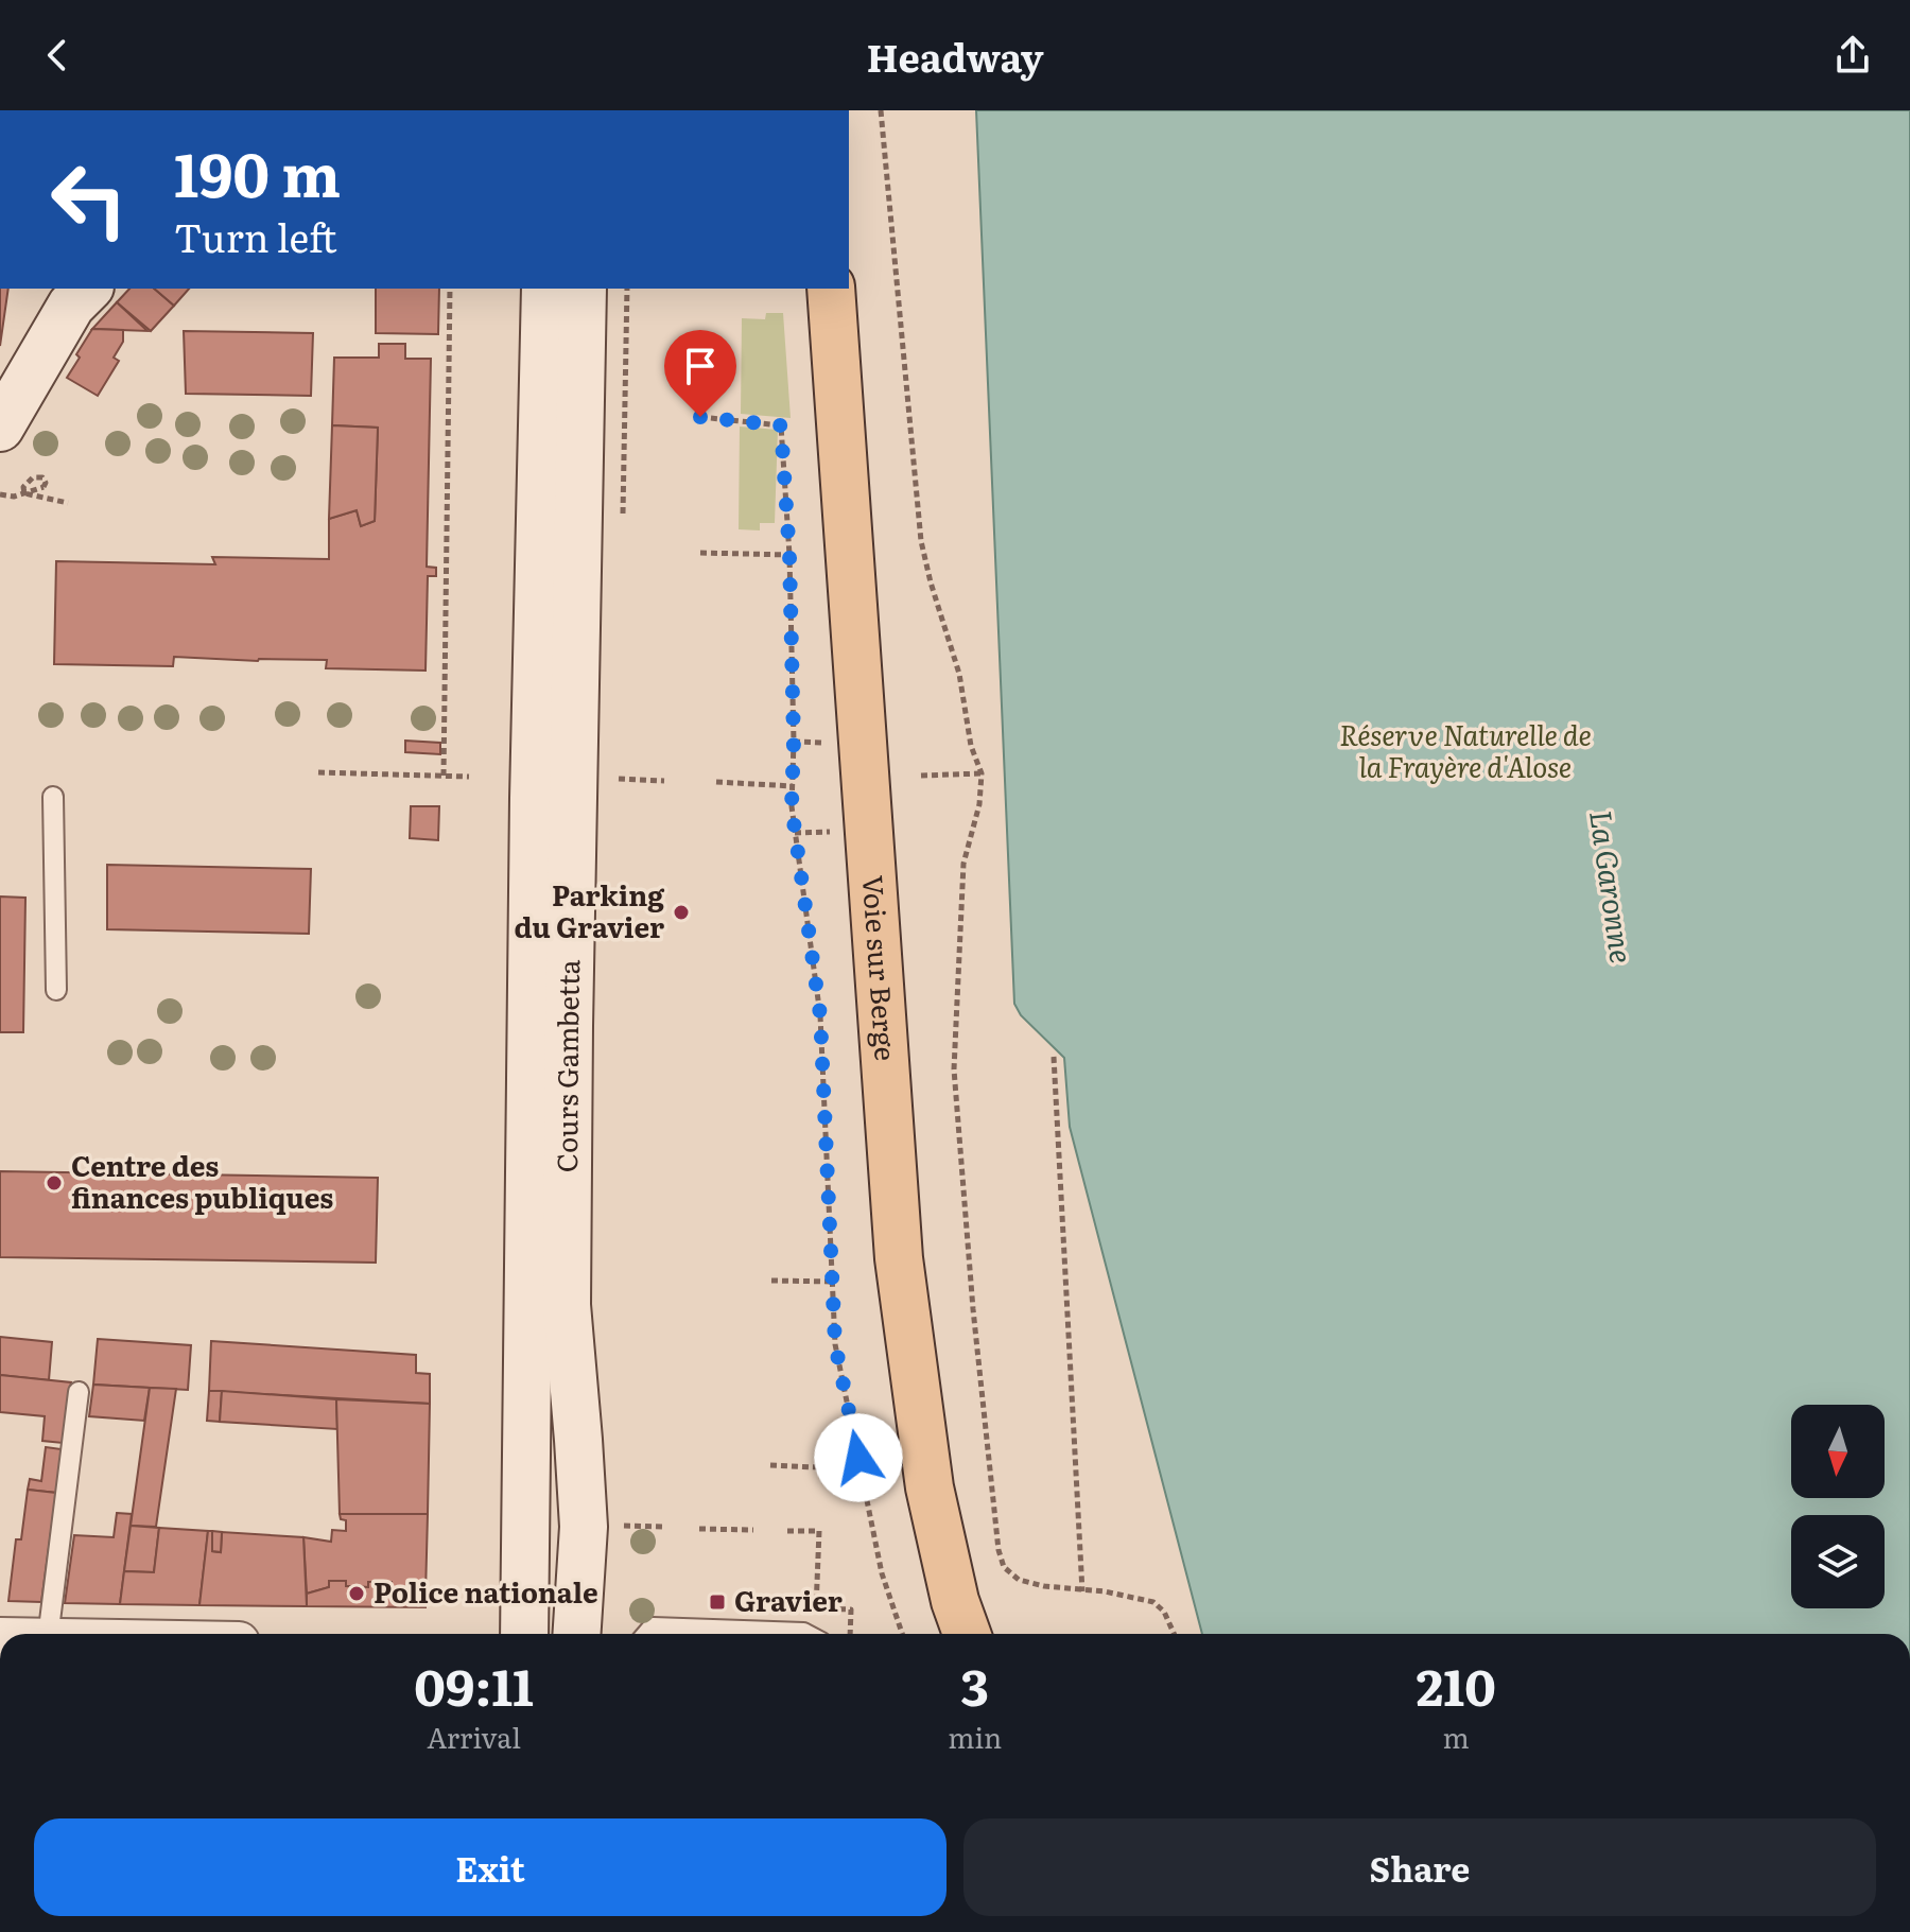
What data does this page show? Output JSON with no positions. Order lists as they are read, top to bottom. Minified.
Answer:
{"streets":{"main road":["Voie sur Berge","Cours Gambetta"]},"water":["La Garonne"],"parks":["Réserve Naturelle de la Frayère d'Alose"],"places":{"other":["Parking du Gravier","Centre des finances publiques","Police nationale"],"transit":["Gravier"]},"north":"bottom","page":{"header":"Headway","turn":["190 m","Turn left"],"eta":["09:11","Arrival","3","min","210","m"],"buttons":["Exit","Share"]}}
